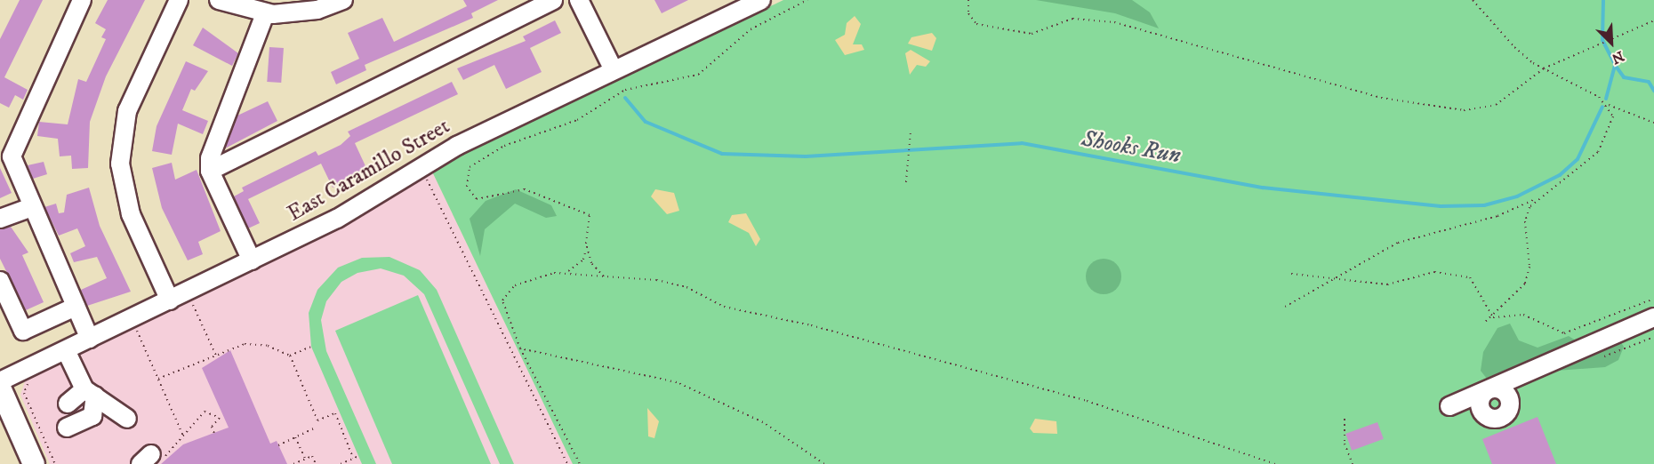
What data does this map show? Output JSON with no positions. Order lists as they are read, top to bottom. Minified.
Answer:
{"streets":{"street":["East Caramillo Street"]},"water":["Shooks Run"],"north":"bottom right"}
